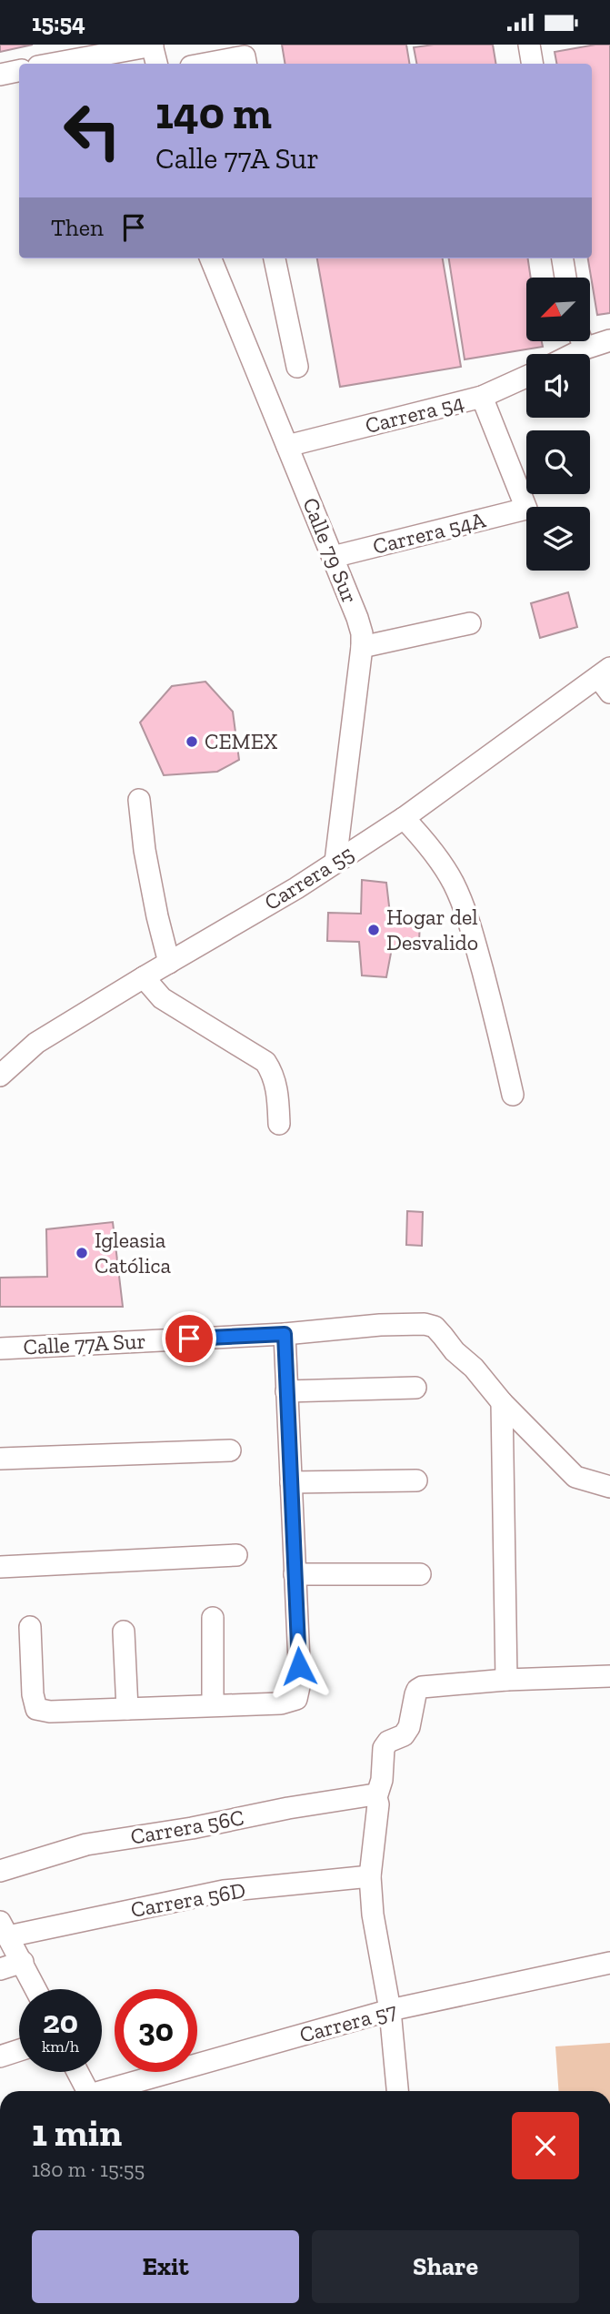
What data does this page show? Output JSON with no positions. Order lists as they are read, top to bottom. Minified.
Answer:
{"streets":{"street":["Carrera 54","Carrera 54A","Calle 79 Sur","Carrera 55","Calle 77A Sur","Carrera 56C","Carrera 56D","Carrera 57"]},"crossings":[["Carrera 54","Carrera 54A"],["Carrera 54","Calle 79 Sur"],["Carrera 54A","Calle 79 Sur"],["Calle 79 Sur","Carrera 55"]],"places":["CEMEX","Hogar del Desvalido","Igleasia Católica"],"north":"bottom left","page":{"status":"15:54","turn":["140 m","Calle 77A Sur"],"then":"Then","speed":"20 km/h","limit":"30","heading":["1 min","180 m · 15:55"],"buttons":["Exit","Share"]}}
